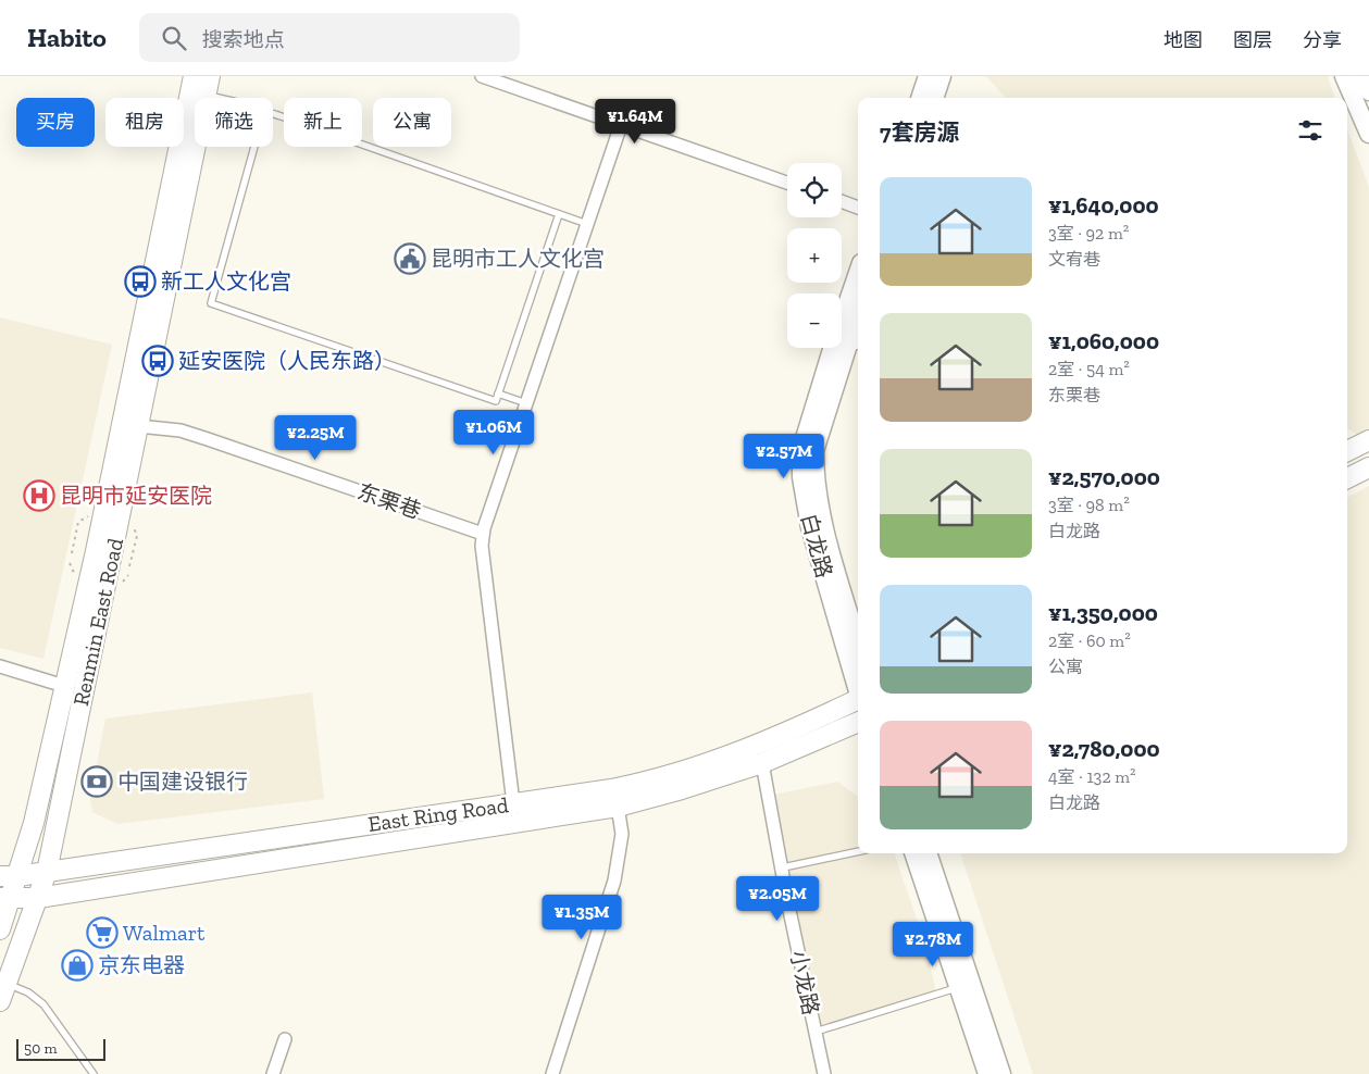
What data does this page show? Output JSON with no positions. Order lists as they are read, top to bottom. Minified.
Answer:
{"streets":{"main road":["白龙路","Renmin East Road","East Ring Road"],"street":["东栗巷","小龙路"]},"crossings":[["东栗巷","Renmin East Road"],["Renmin East Road","East Ring Road"],["East Ring Road","小龙路"]],"places":{"public building":["昆明市工人文化宫"],"bus stop":["新工人文化宫","延安医院（人民东路）"],"hospital":["昆明市延安医院"],"bank":["中国建设银行"],"supermarket":["Walmart"],"shop":["京东电器"]},"scale_bar":"50 m","page":{"header":"Habito","search":"搜索地点","nav":["地图","图层","分享"],"chip":["买房","租房","筛选","新上","公寓"],"heading":"7套房源","price":["¥1.64M","¥1.06M","¥2.25M","¥2.57M","¥2.05M","¥1.35M","¥2.78M"],"map_buttons":["+","−"],"list":[{"name":"¥1,640,000","note":"3室 · 92 m² · 文宥巷"},{"name":"¥1,060,000","note":"2室 · 54 m² · 东栗巷"},{"name":"¥2,570,000","note":"3室 · 98 m² · 白龙路"},{"name":"¥1,350,000","note":"2室 · 60 m² · 公寓"},{"name":"¥2,780,000","note":"4室 · 132 m² · 白龙路"}],"scale":"50 m"}}
